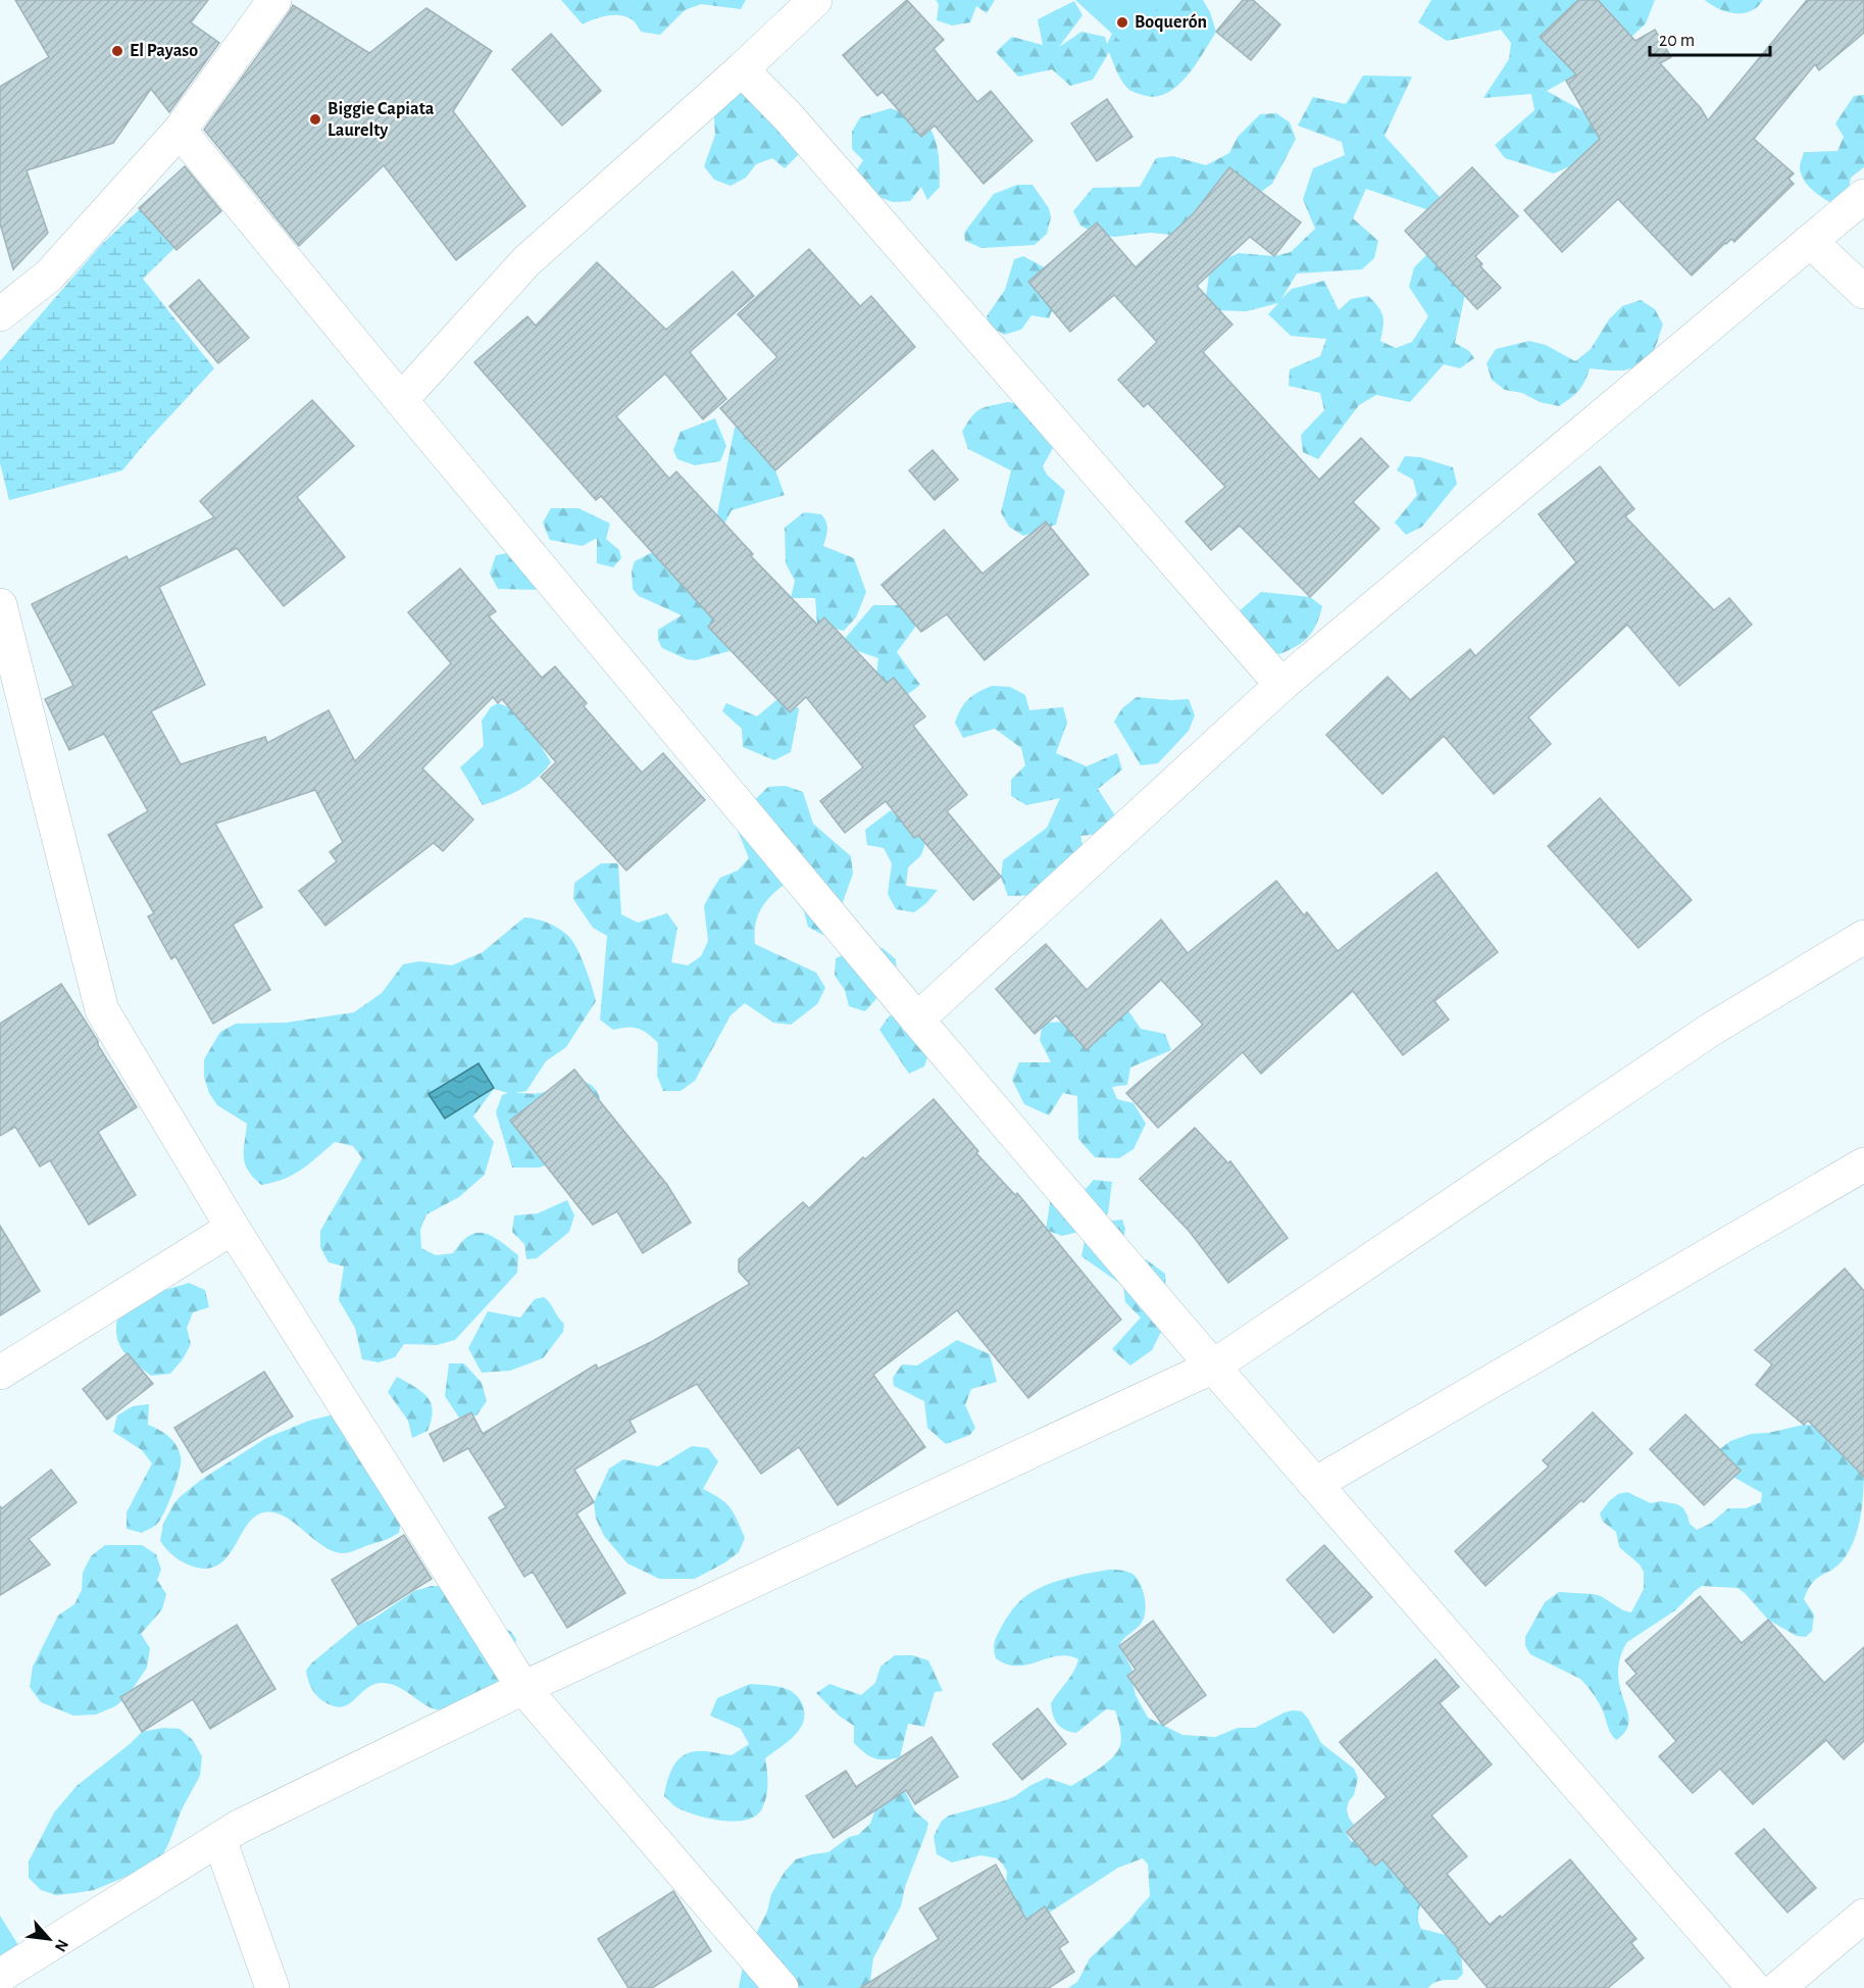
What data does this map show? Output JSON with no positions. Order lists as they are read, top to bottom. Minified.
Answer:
{"places":["Boquerón","El Payaso","Biggie Capiata Laurelty"],"scale_bar":"20 m","north":"bottom right"}
